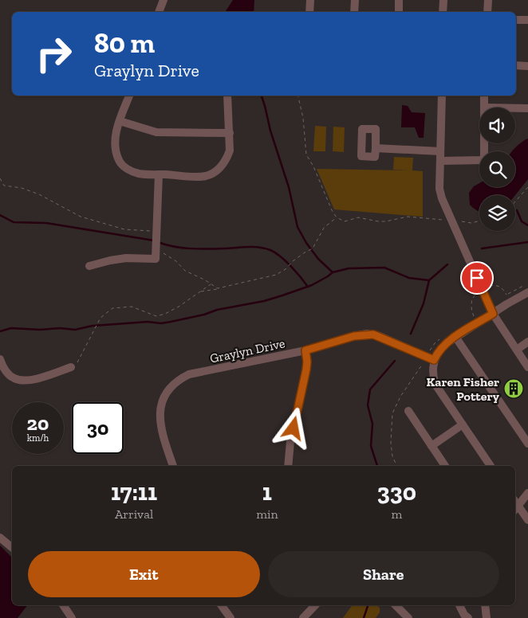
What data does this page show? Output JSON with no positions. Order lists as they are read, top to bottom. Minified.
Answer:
{"streets":{"street":["Graylyn Drive"]},"places":{"building":["Karen Fisher Pottery"]},"page":{"turn":["80 m","Graylyn Drive"],"speed":"20 km/h","limit":"30","eta":["17:11","Arrival","1","min","330","m"],"buttons":["Exit","Share"]}}
